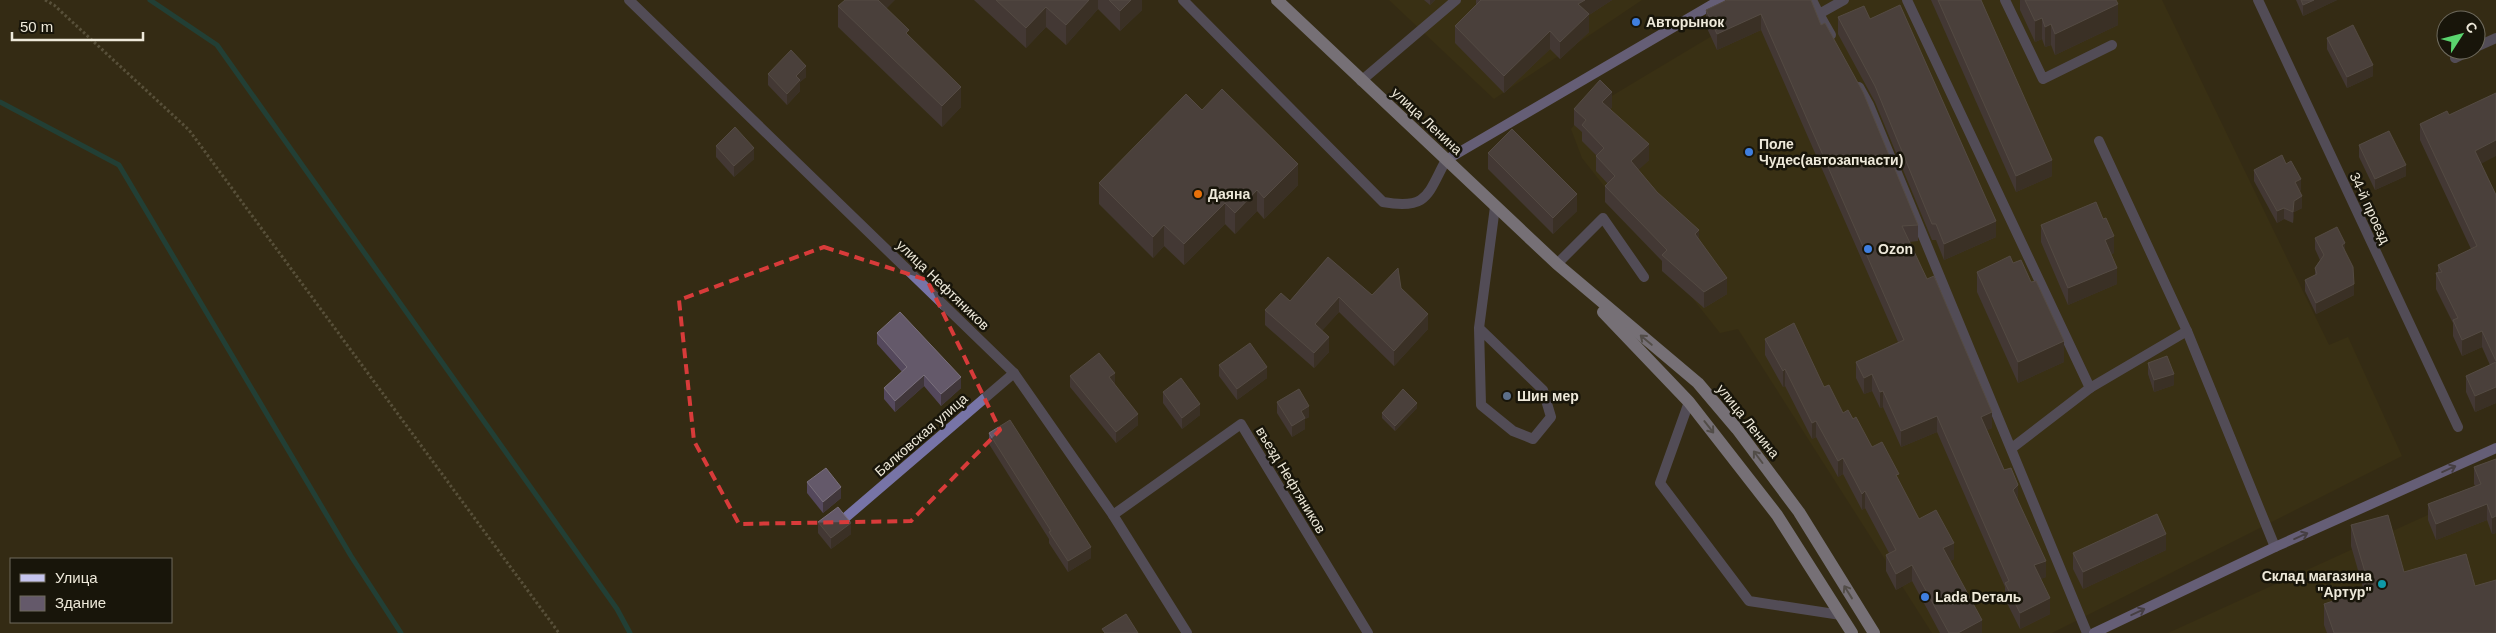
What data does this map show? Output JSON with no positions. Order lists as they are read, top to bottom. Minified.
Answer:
{"streets":{"main road":["улица Ленина"],"street":["34-й проезд","улица Нефтяников","Балковская улица","въезд Нефтяников"]},"crossings":[["улица Нефтяников","Балковская улица"],["улица Нефтяников","въезд Нефтяников"]],"places":["Авторынок","Поле Чудес(автозапчасти)","Даяна","Ozon","Шин мер","Склад магазина \"Артур\"","Lada Dеталь"],"legend":["Улица","Здание"],"scale_bar":"50 m","north":"top right"}
